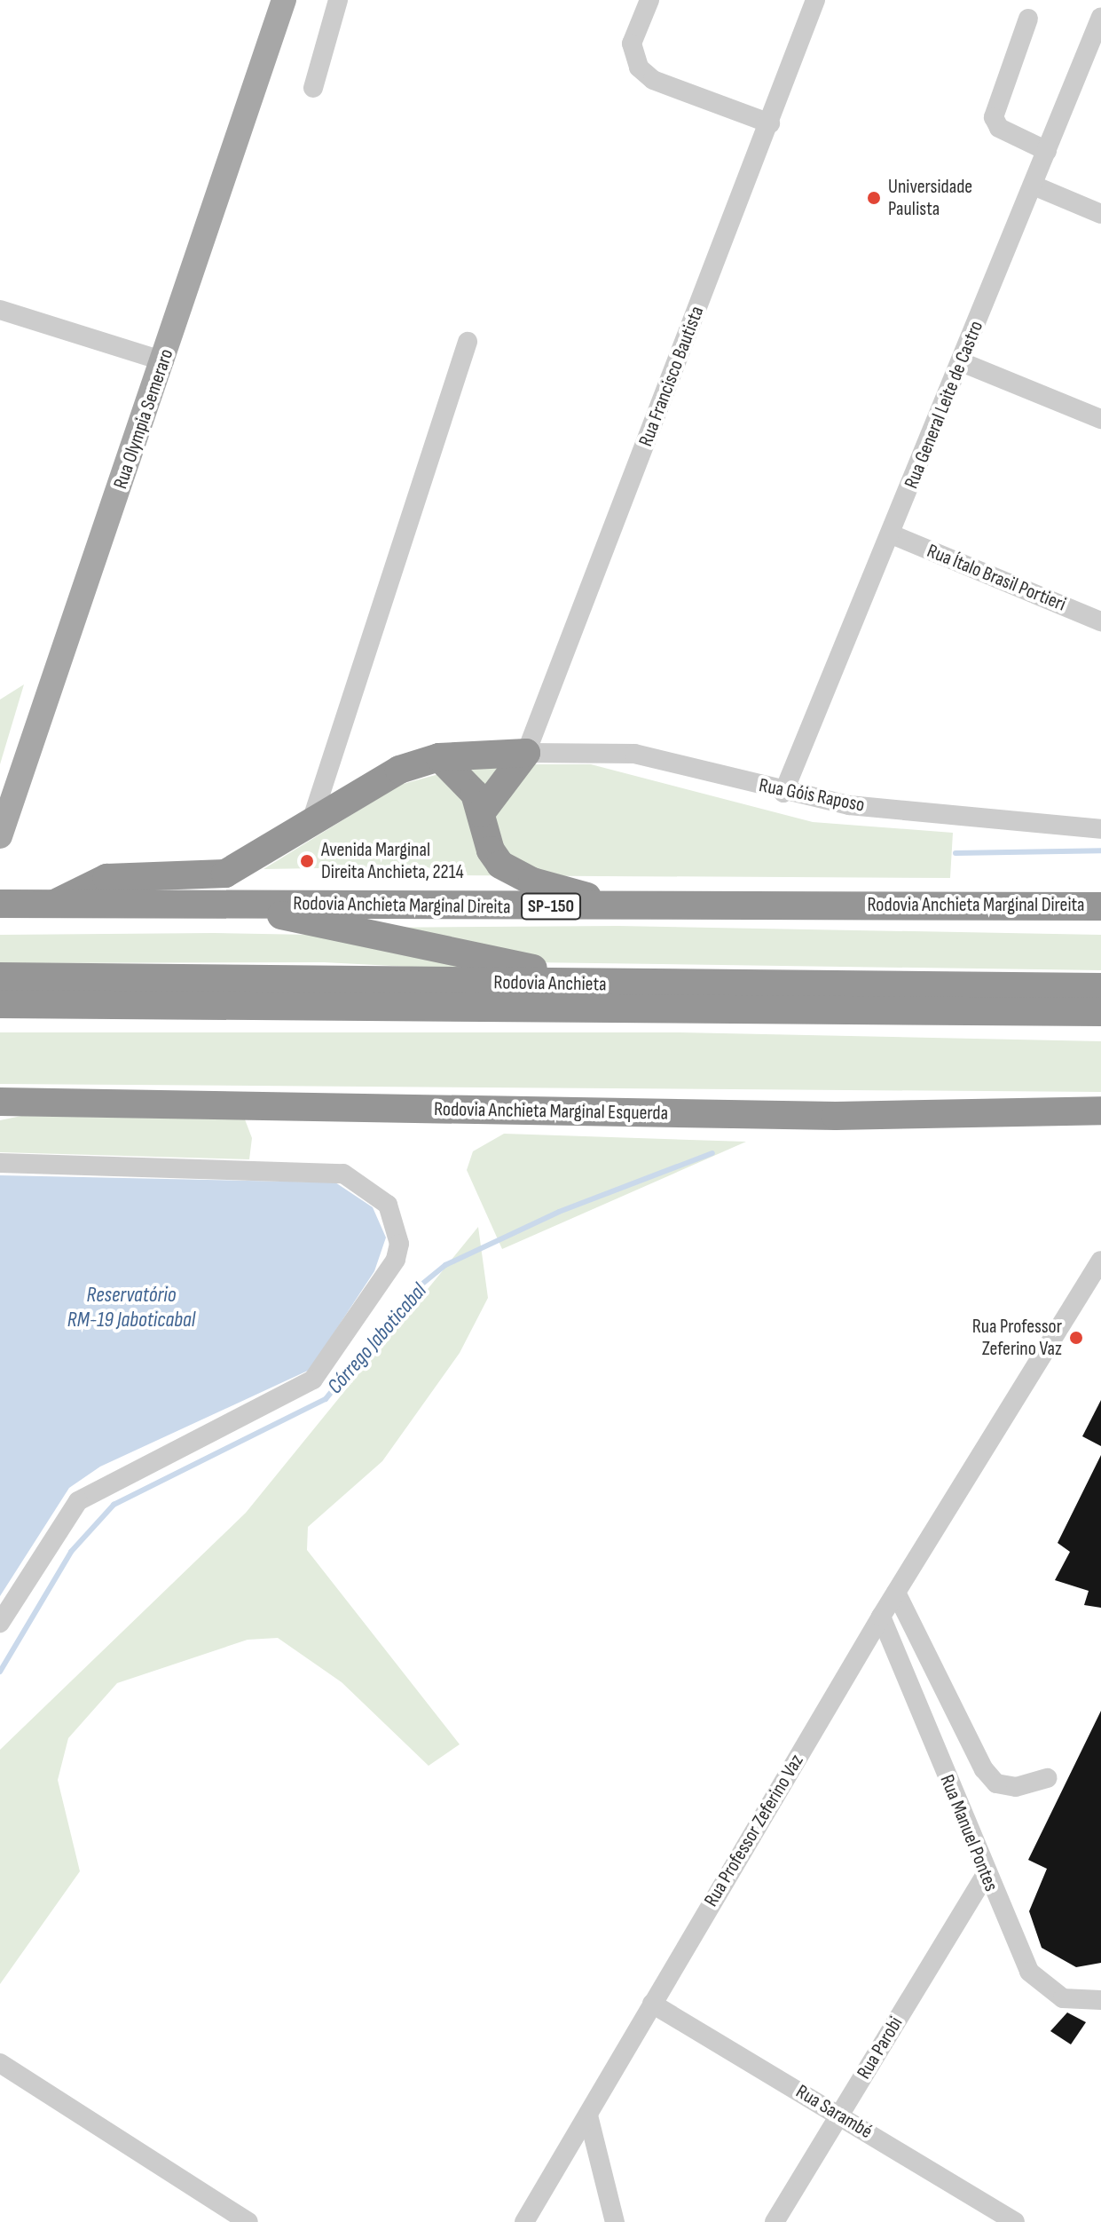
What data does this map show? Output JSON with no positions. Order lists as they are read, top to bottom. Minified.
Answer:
{"streets":{"highway":["Rodovia Anchieta Marginal Direita","SP-150","Rodovia Anchieta","Rodovia Anchieta Marginal Esquerda"],"main road":["Rua Olympia Semeraro"],"street":["Rua Francisco Bautista","Rua General Leite de Castro","Rua Ítalo Brasil Portieri","Rua Góis Raposo","Rua Professor Zeferino Vaz","Rua Manuel Pontes","Rua Parobi","Rua Sarambé"]},"crossings":[["Rua Francisco Bautista","Rua Góis Raposo"],["Rua General Leite de Castro","Rua Ítalo Brasil Portieri"],["Rua General Leite de Castro","Rua Góis Raposo"],["Rua Professor Zeferino Vaz","Rua Manuel Pontes"],["Rua Professor Zeferino Vaz","Rua Sarambé"],["Rua Manuel Pontes","Rua Parobi"],["Rua Parobi","Rua Sarambé"]],"water":["Reservatório RM-19 Jaboticabal","Córrego Jaboticabal"],"places":["Universidade Paulista","Avenida Marginal Direita Anchieta, 2214","Rua Professor Zeferino Vaz"]}
